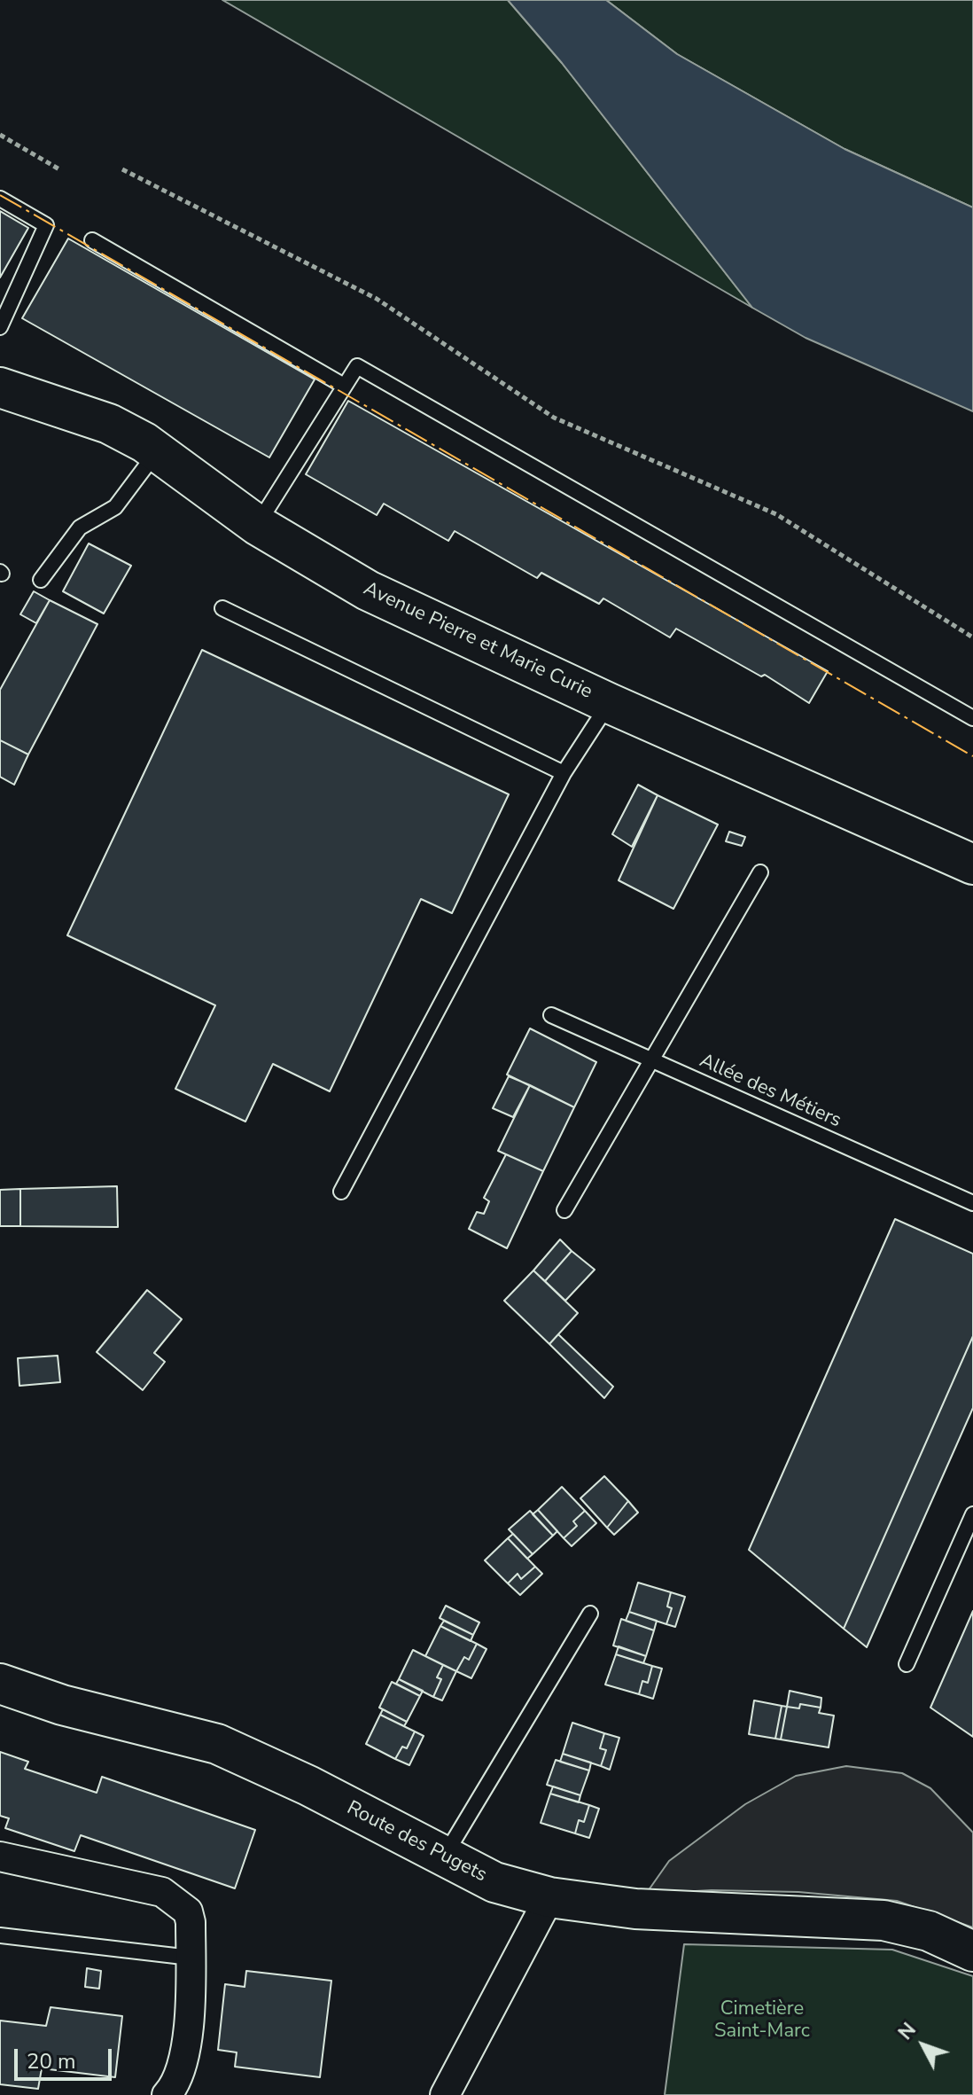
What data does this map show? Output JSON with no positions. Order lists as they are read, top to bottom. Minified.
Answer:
{"streets":{"main road":["Avenue Pierre et Marie Curie","Route des Pugets"],"lane":["Allée des Métiers"]},"parks":["Cimetière Saint-Marc"],"scale_bar":"20 m","north":"top left"}
